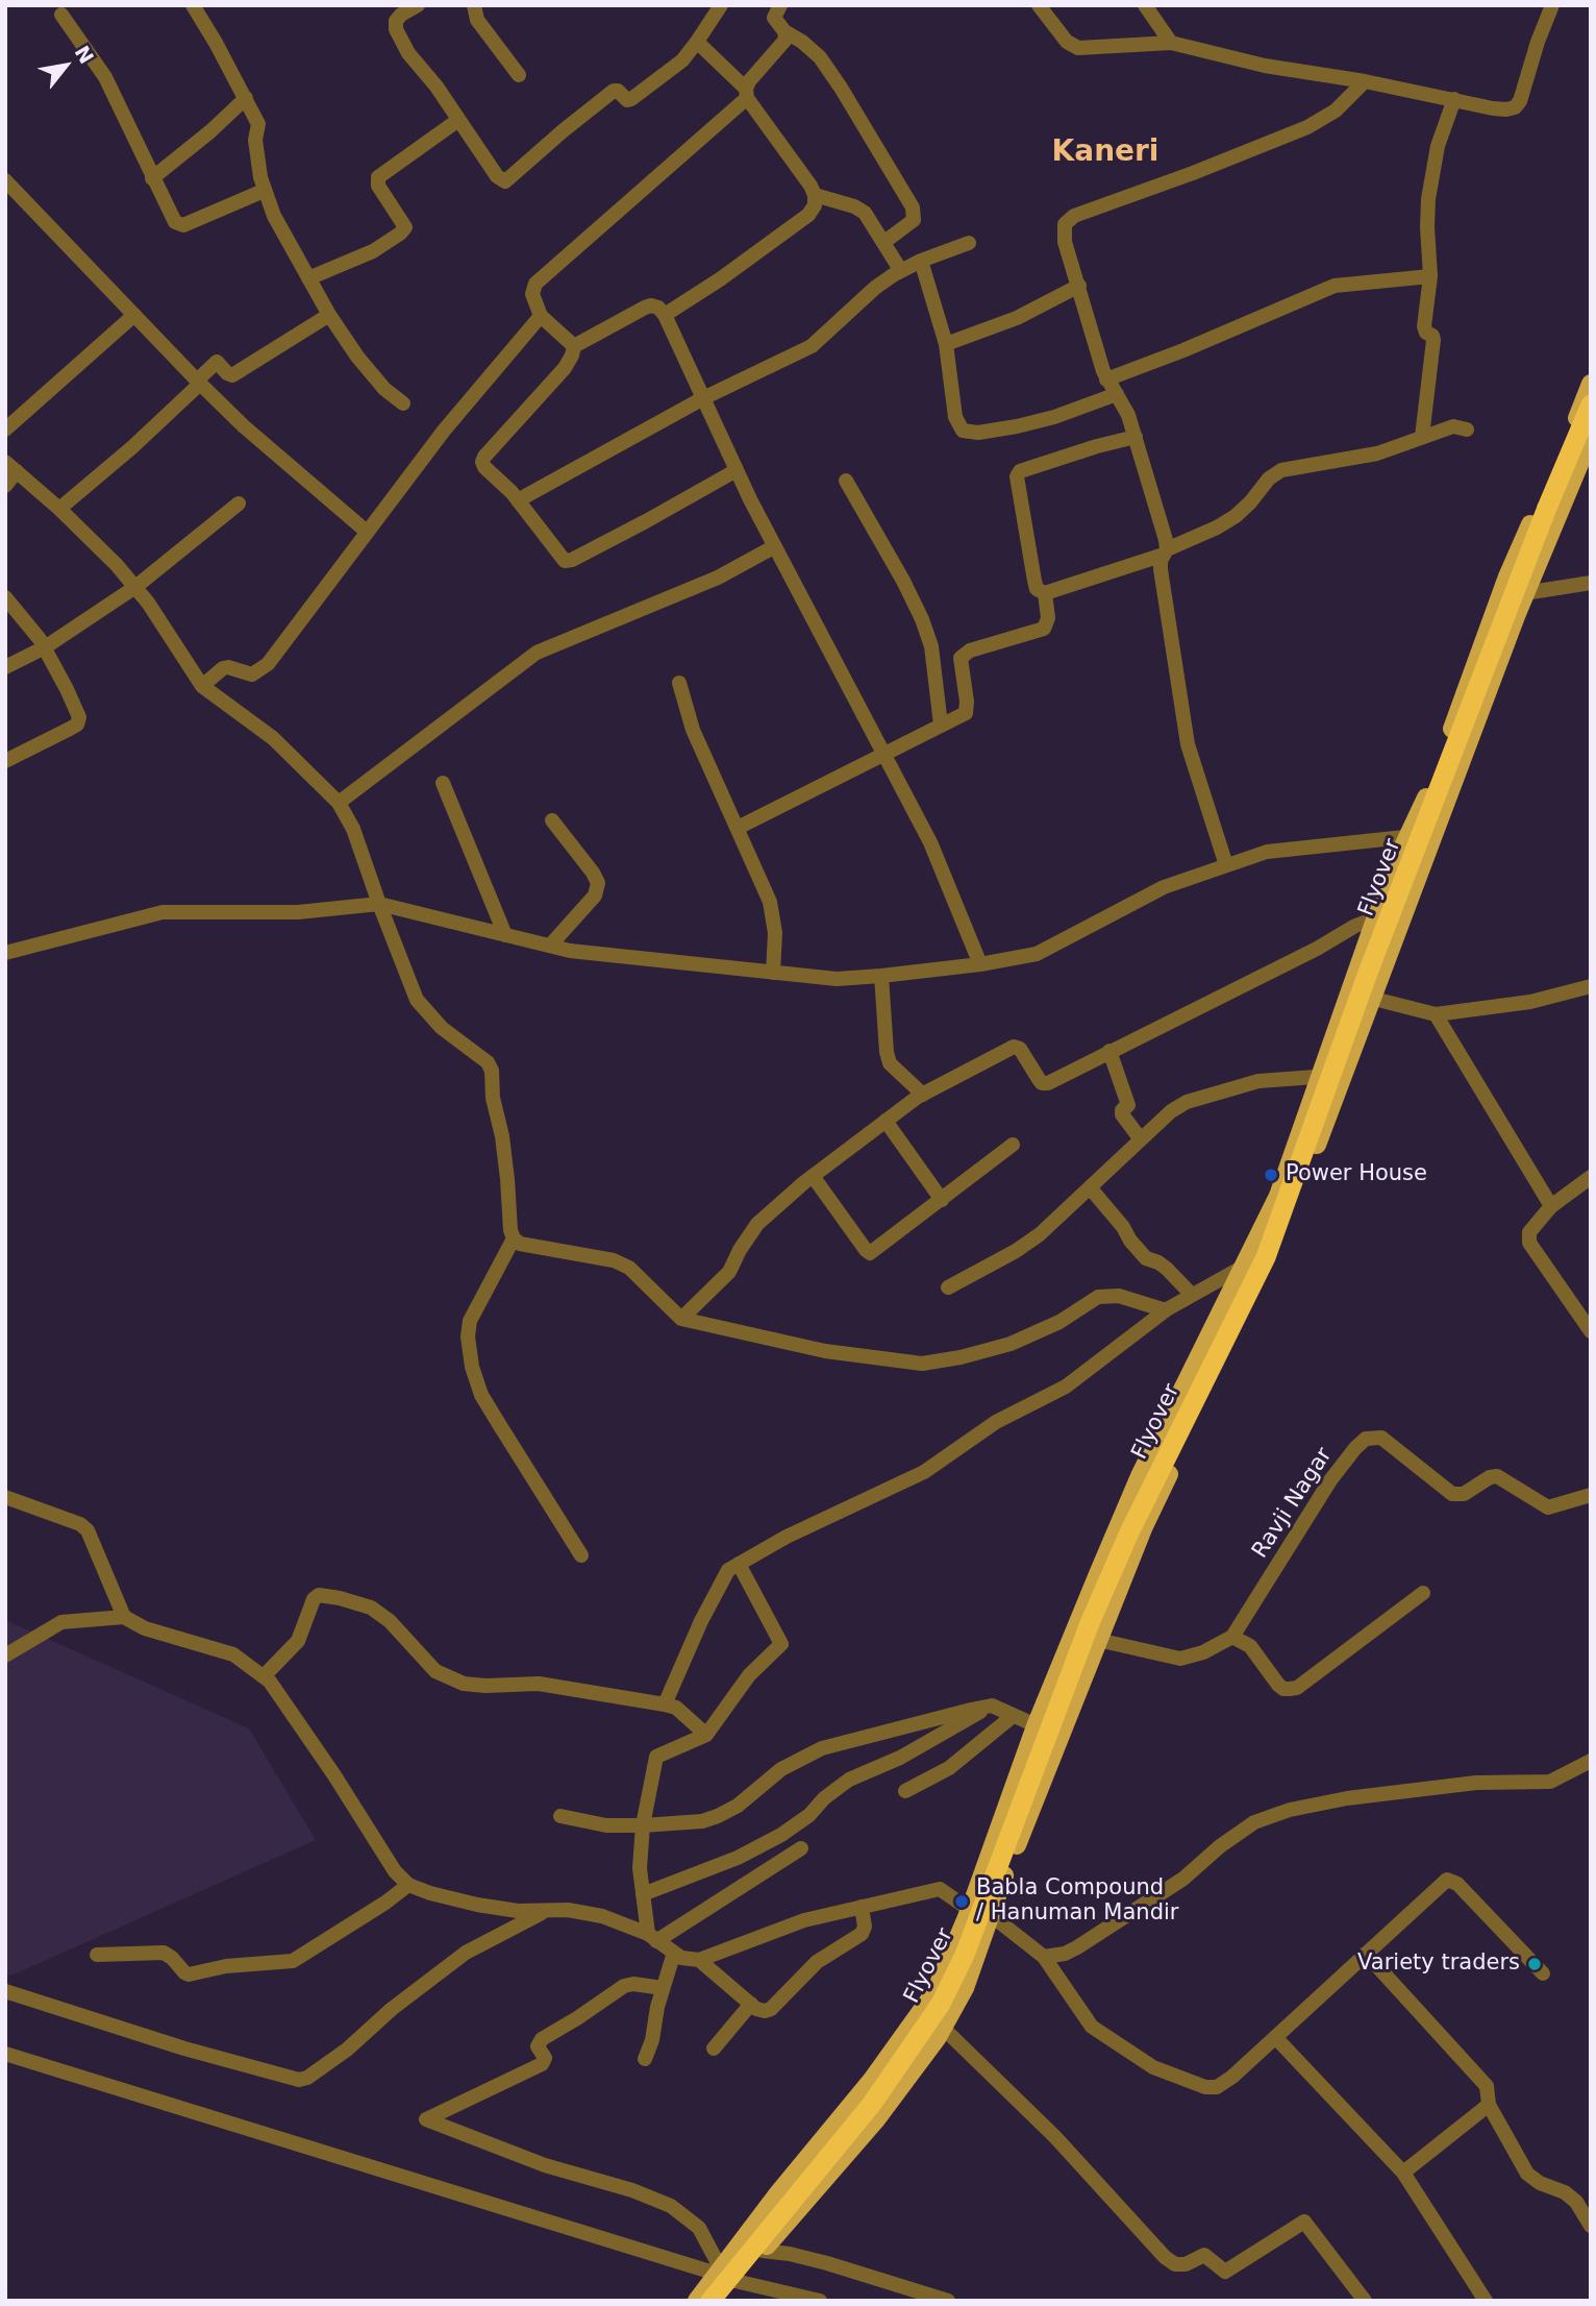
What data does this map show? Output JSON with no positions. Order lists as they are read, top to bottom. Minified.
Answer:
{"streets":{"highway":["Flyover"],"street":["Ravji Nagar"]},"districts":["Kaneri"],"places":["Power House","Babla Compound / Hanuman Mandir","Variety traders"],"north":"top right"}
